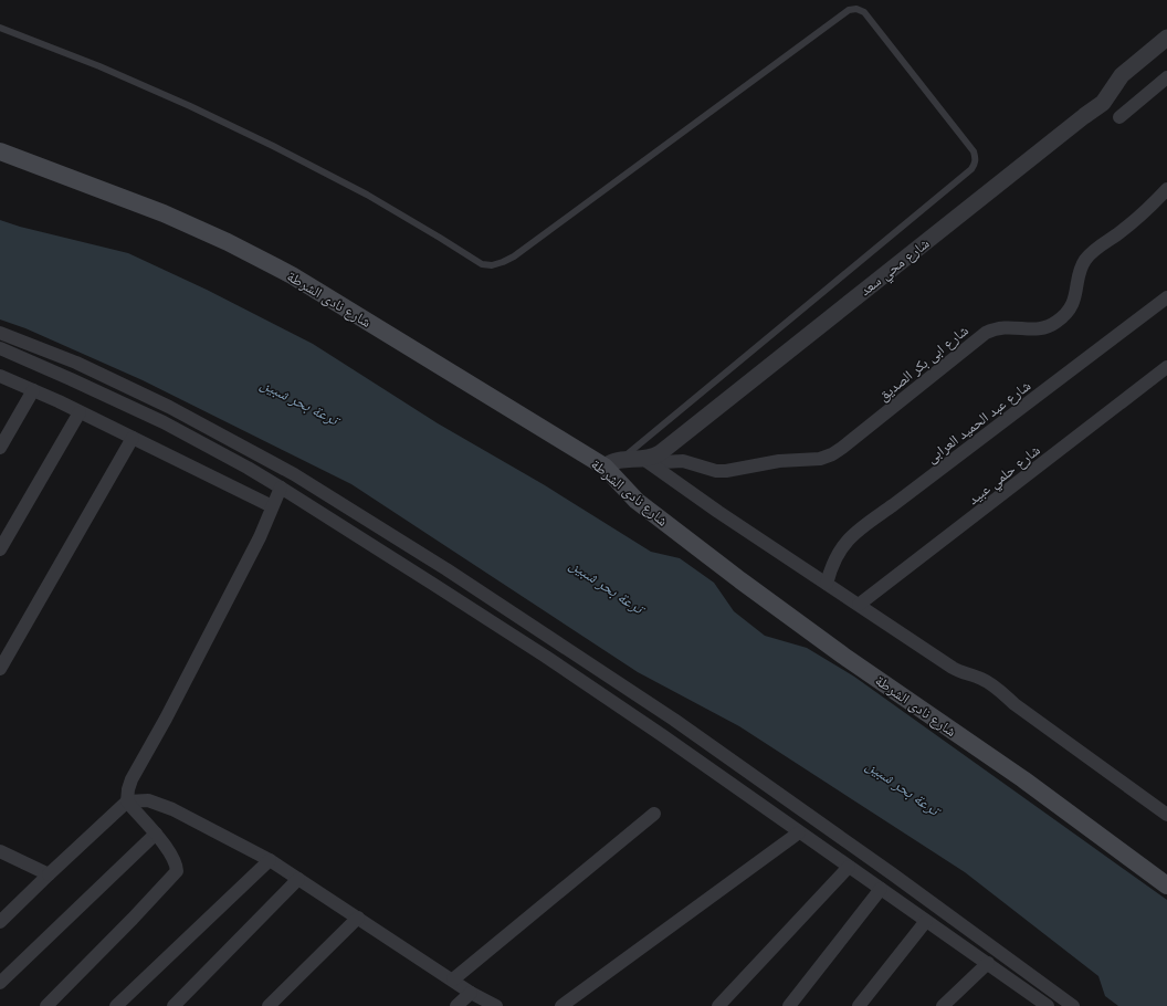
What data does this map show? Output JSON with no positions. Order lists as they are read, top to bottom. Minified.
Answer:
{"streets":{"main road":["شارع نادى الشرطة"],"street":["شارع محي سعد","شارع ابى بكر الصديق","شارع عبد الحميد العرابى","شارع حلمي عبيد"]},"crossings":[["شارع محي سعد","شارع نادى الشرطة"],["شارع محي سعد","شارع ابى بكر الصديق"]],"water":["ترعة بحر شبين"]}
